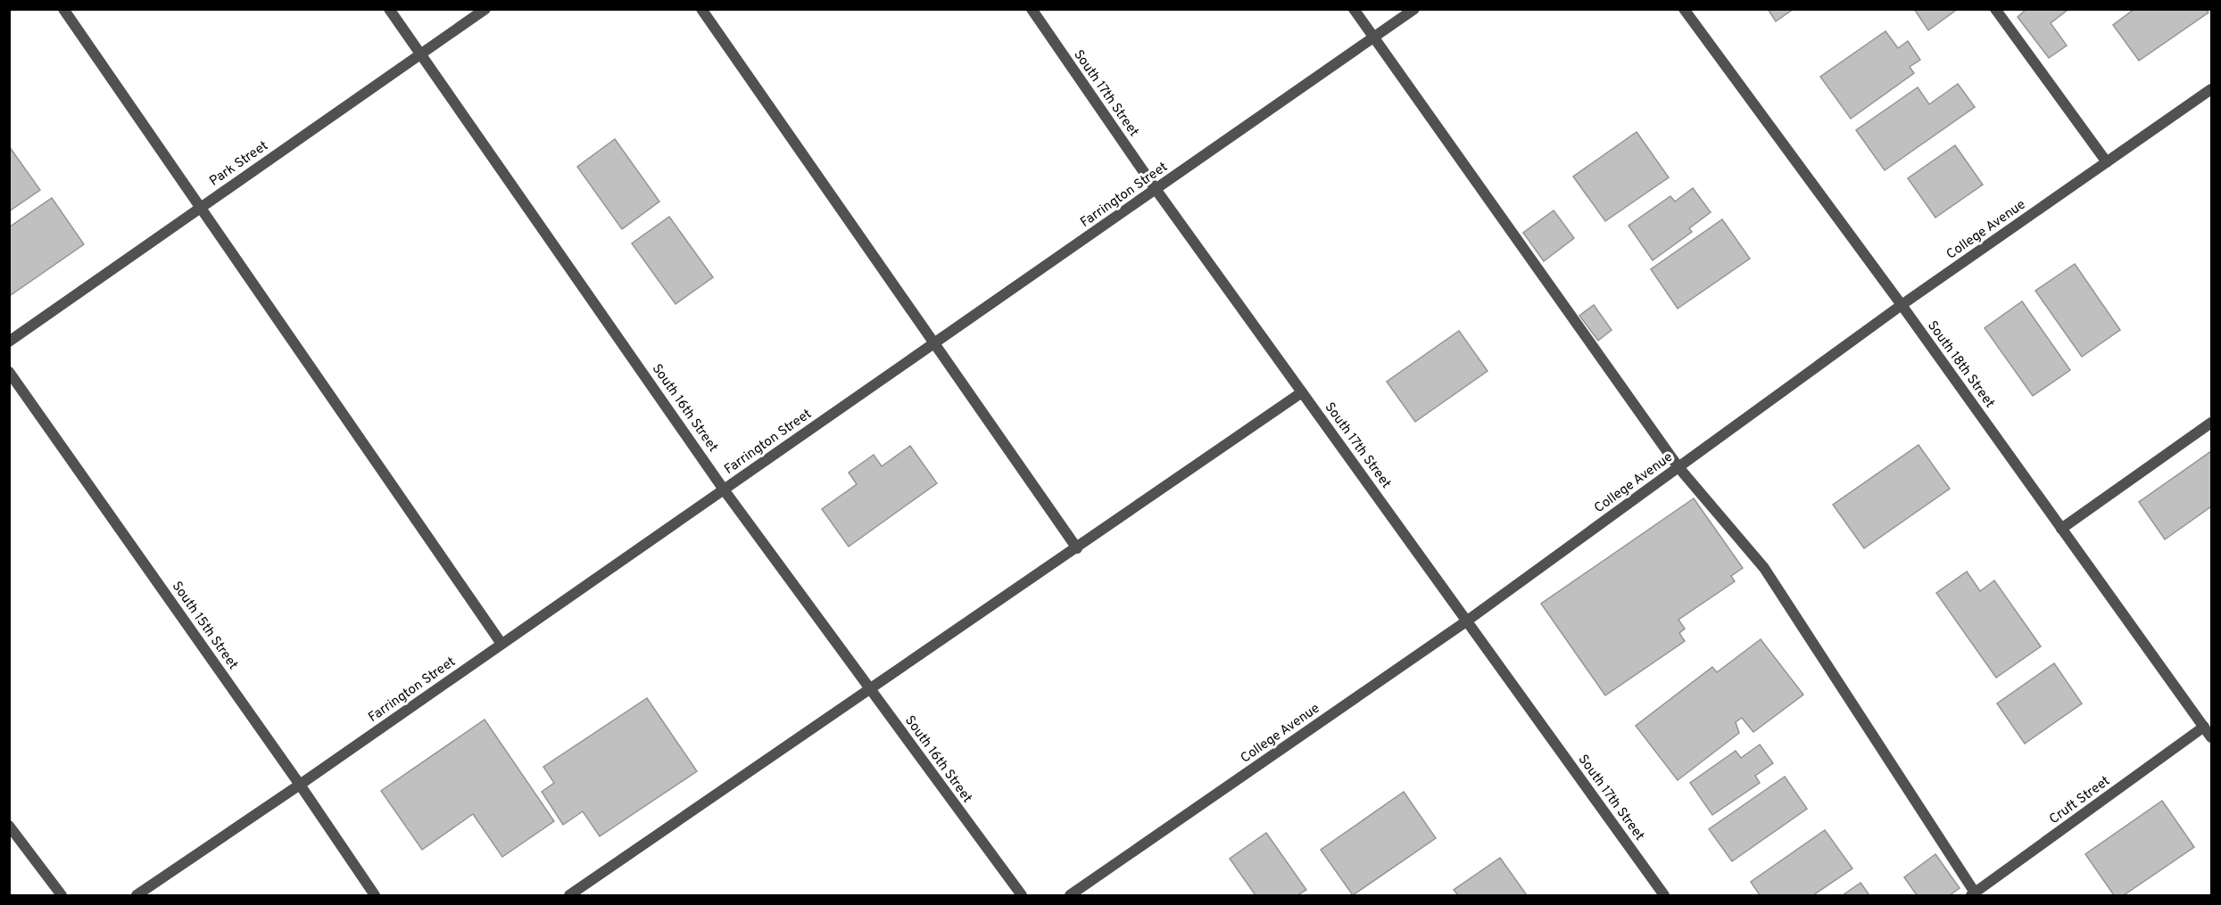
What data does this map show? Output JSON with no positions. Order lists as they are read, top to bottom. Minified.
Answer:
{"streets":{"street":["South 17th Street","Park Street","Farrington Street","College Avenue","South 18th Street","South 16th Street","South 15th Street","Cruft Street"]},"crossings":[["South 17th Street","Farrington Street"],["South 17th Street","College Avenue"],["Park Street","South 16th Street"],["Farrington Street","South 16th Street"],["Farrington Street","South 15th Street"],["College Avenue","South 18th Street"],["South 18th Street","Cruft Street"]]}
